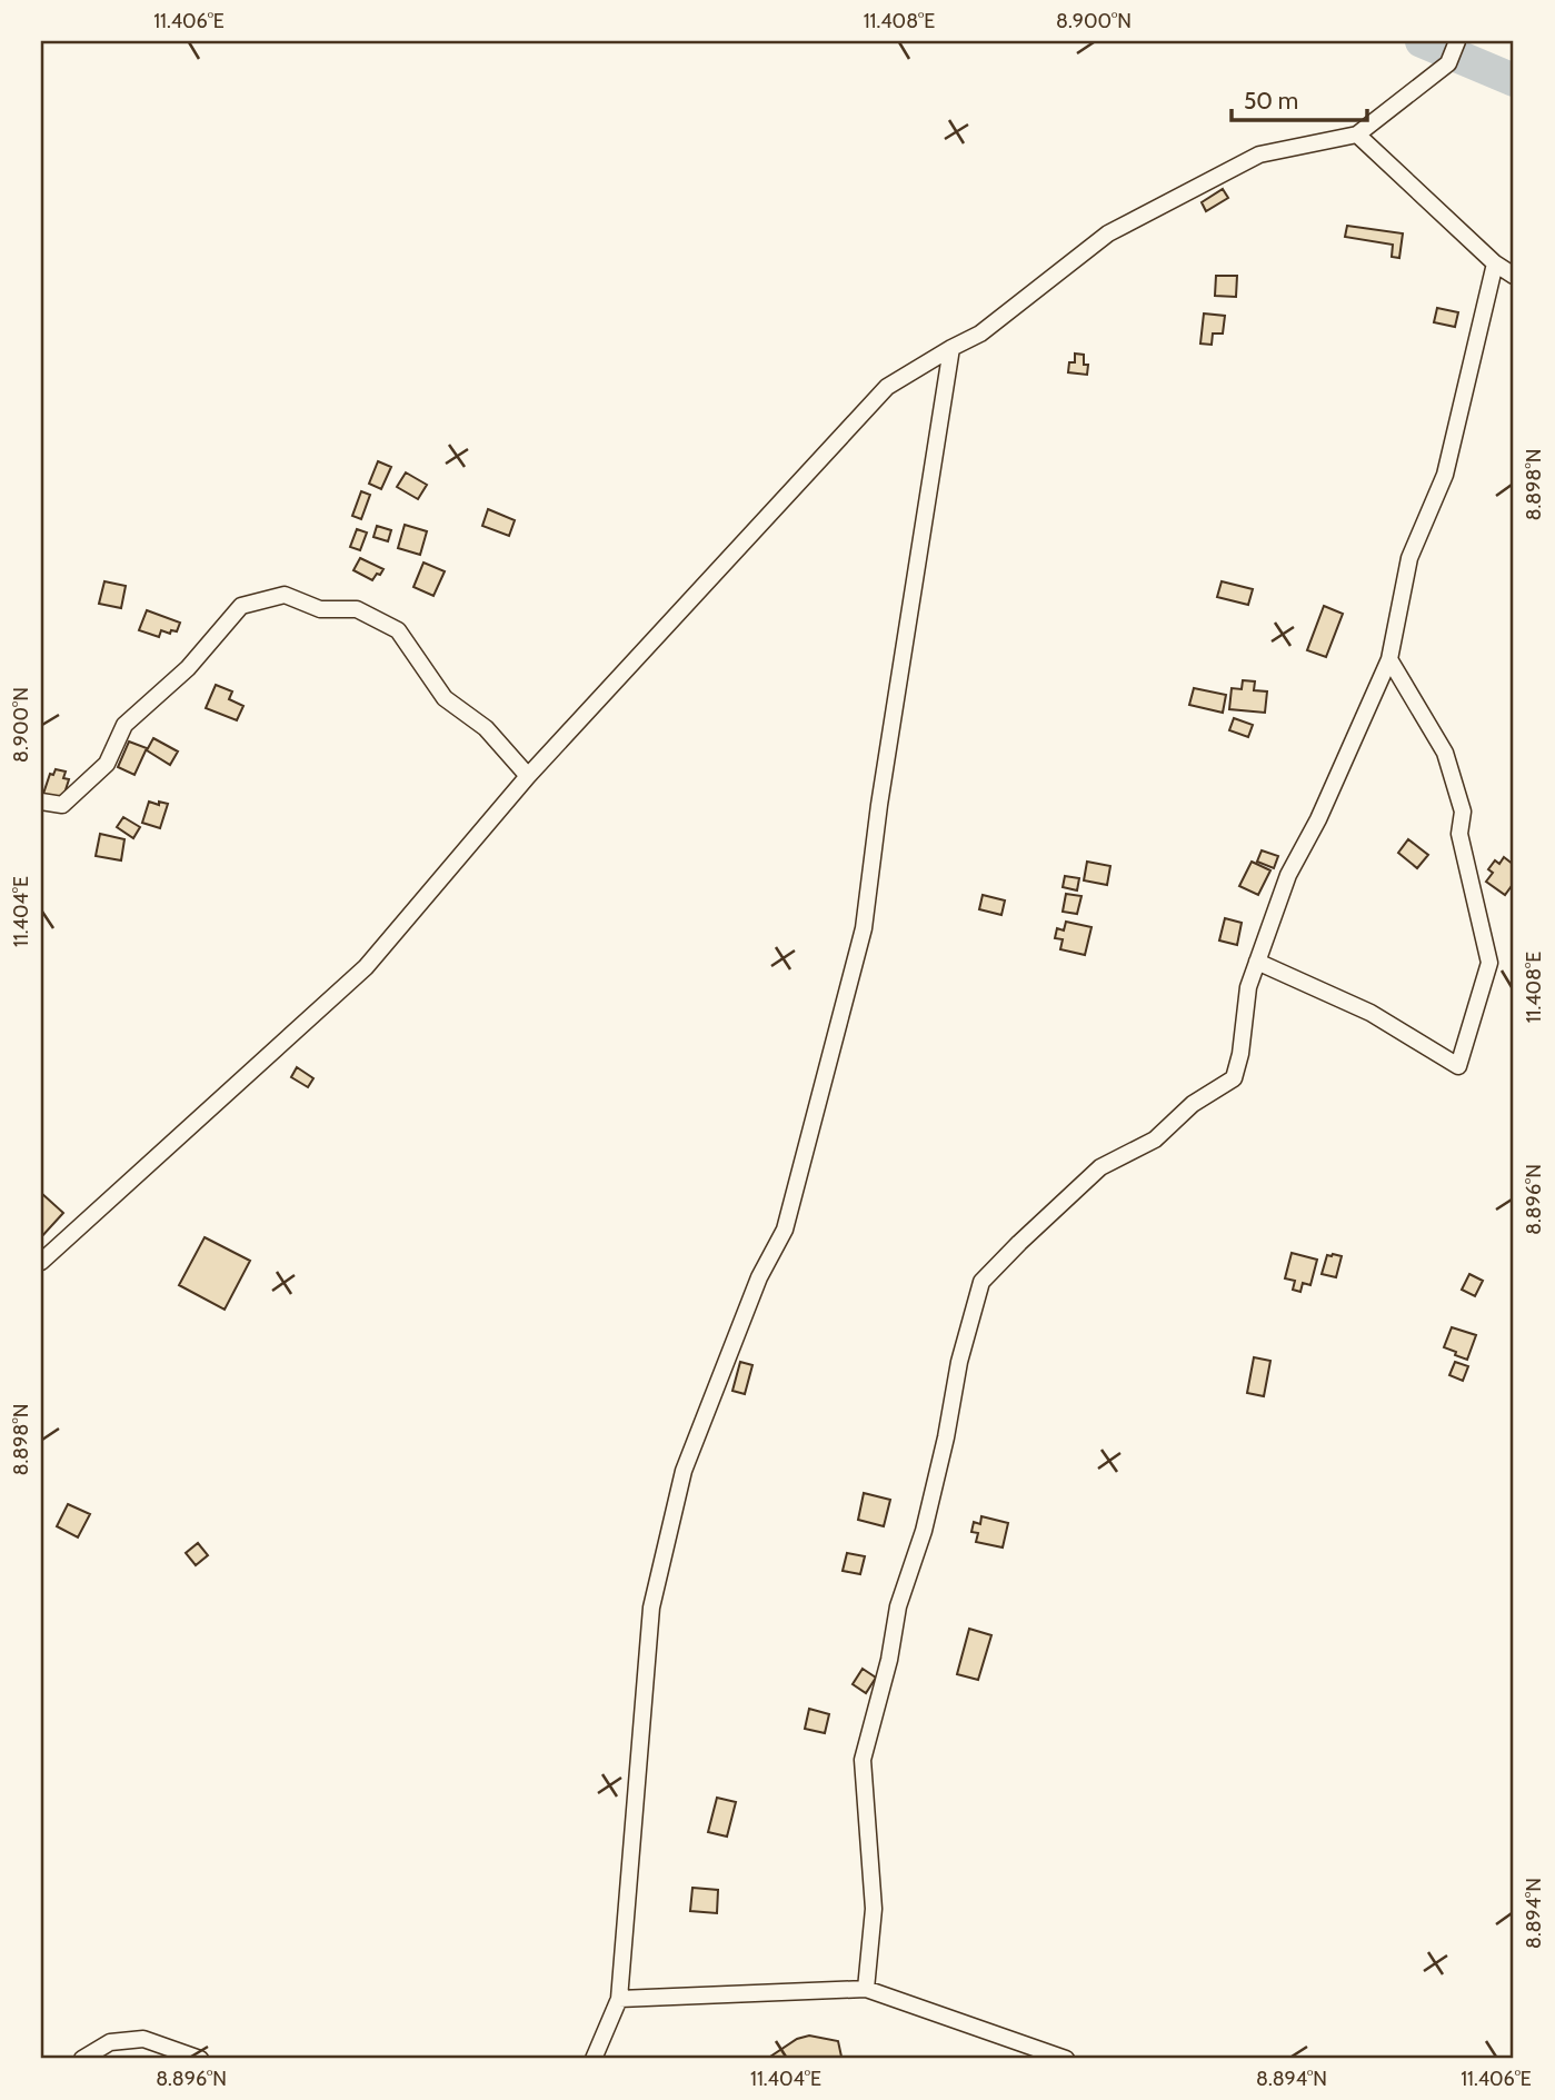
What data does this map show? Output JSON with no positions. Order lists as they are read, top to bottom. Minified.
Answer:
{"scale_bar":"50 m","coordinates":["11.406°E","11.408°E","8.900°N","8.898°N","11.404°E","8.896°N","8.894°N"]}
